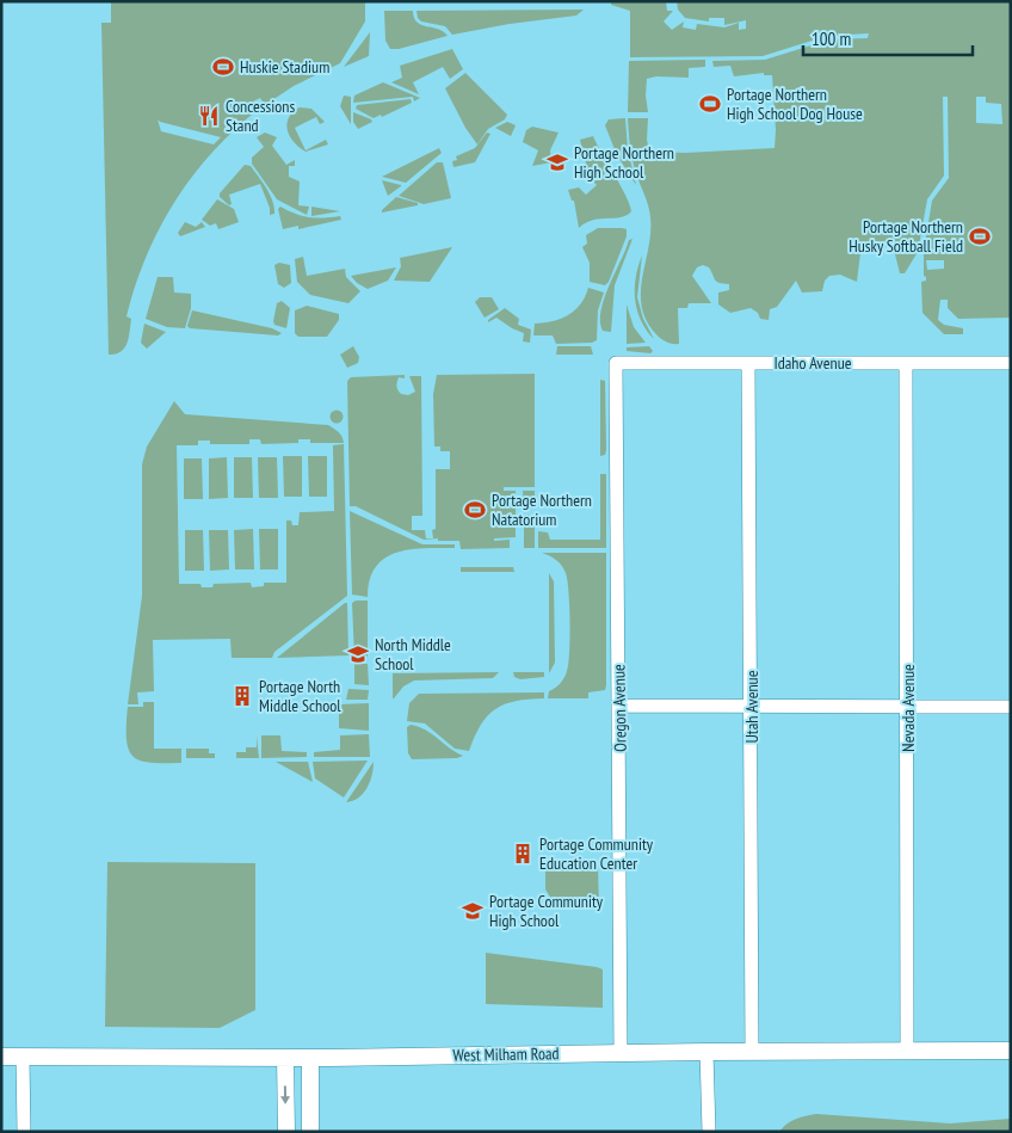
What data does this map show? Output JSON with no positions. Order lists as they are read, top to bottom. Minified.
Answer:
{"streets":{"street":["Idaho Avenue","Utah Avenue","Oregon Avenue","Nevada Avenue","West Milham Road"]},"crossings":[["Idaho Avenue","Utah Avenue"],["Idaho Avenue","Oregon Avenue"],["Idaho Avenue","Nevada Avenue"],["Utah Avenue","West Milham Road"],["Oregon Avenue","West Milham Road"],["Nevada Avenue","West Milham Road"]],"places":{"sports":["Huskie Stadium","Portage Northern High School Dog House","Portage Northern Husky Softball Field","Portage Northern Natatorium"],"restaurant":["Concessions Stand"],"school or university":["Portage Northern High School","North Middle School","Portage Community High School"],"building":["Portage North Middle School","Portage Community Education Center"]},"scale_bar":"100 m"}
